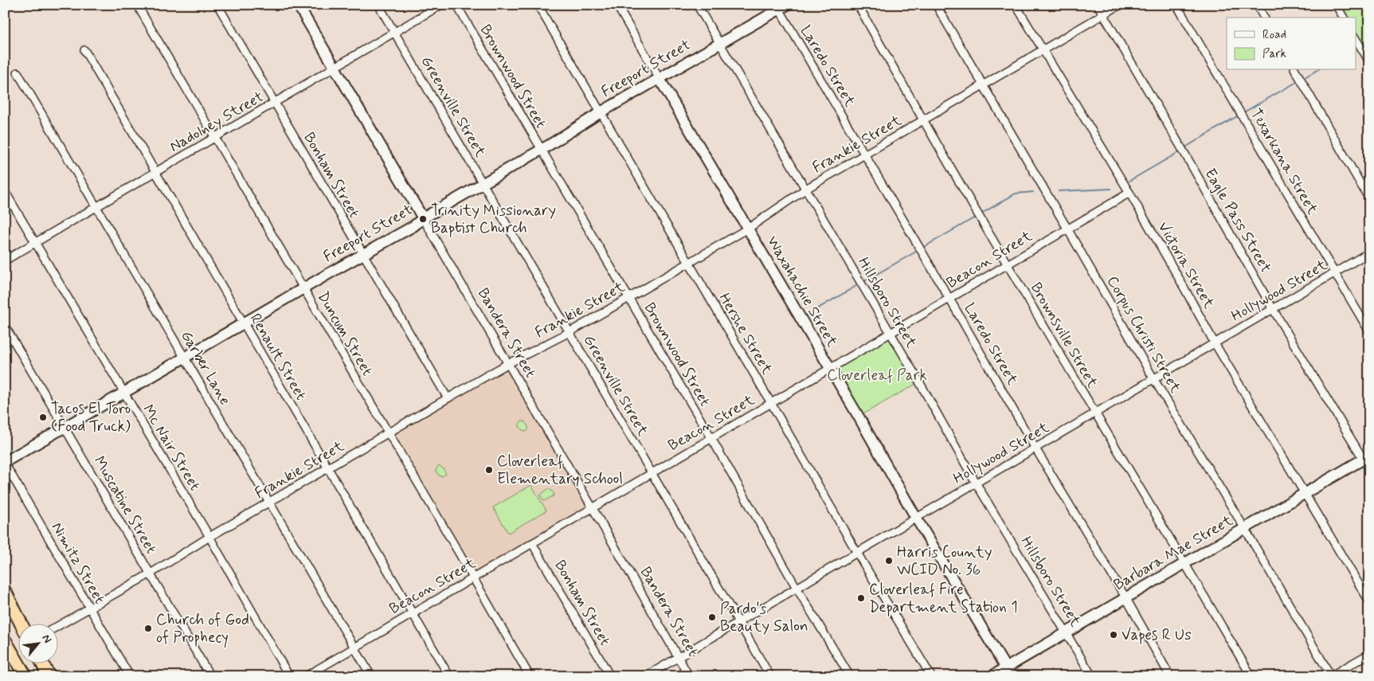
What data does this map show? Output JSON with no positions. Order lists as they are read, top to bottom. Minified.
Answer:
{"streets":{"street":["Laredo Street","Freeport Street","Brownwood Street","Greenville Street","Nadolney Street","Frankie Street","Texarkana Street","Bonham Street","Eagle Pass Street","Beacon Street","Victoria Street","Hollywood Street","Waxahachie Street","Hillsboro Street","Bandera Street","Duncum Street","Hershe Street","Corpus Christi Street","Brownsville Street","Renault Street","Garber Lane","Mc Nair Street","Muscatine Street","Barbara Mae Street","Nimitz Street"]},"crossings":[["Laredo Street","Freeport Street"],["Laredo Street","Frankie Street"],["Laredo Street","Beacon Street"],["Laredo Street","Hollywood Street"],["Laredo Street","Barbara Mae Street"],["Freeport Street","Brownwood Street"],["Freeport Street","Greenville Street"],["Freeport Street","Bonham Street"],["Freeport Street","Waxahachie Street"],["Freeport Street","Hillsboro Street"],["Freeport Street","Bandera Street"],["Freeport Street","Duncum Street"],["Freeport Street","Hershe Street"],["Freeport Street","Renault Street"],["Freeport Street","Garber Lane"],["Freeport Street","Mc Nair Street"],["Freeport Street","Muscatine Street"],["Freeport Street","Nimitz Street"],["Brownwood Street","Frankie Street"],["Brownwood Street","Beacon Street"],["Brownwood Street","Hollywood Street"],["Greenville Street","Nadolney Street"],["Greenville Street","Frankie Street"],["Greenville Street","Beacon Street"],["Greenville Street","Hollywood Street"],["Nadolney Street","Bonham Street"],["Nadolney Street","Bandera Street"],["Nadolney Street","Duncum Street"],["Nadolney Street","Renault Street"],["Nadolney Street","Garber Lane"],["Nadolney Street","Mc Nair Street"],["Frankie Street","Bonham Street"],["Frankie Street","Eagle Pass Street"],["Frankie Street","Victoria Street"],["Frankie Street","Waxahachie Street"],["Frankie Street","Hillsboro Street"],["Frankie Street","Bandera Street"],["Frankie Street","Duncum Street"],["Frankie Street","Hershe Street"],["Frankie Street","Corpus Christi Street"],["Frankie Street","Brownsville Street"],["Frankie Street","Renault Street"],["Frankie Street","Garber Lane"],["Frankie Street","Mc Nair Street"],["Frankie Street","Muscatine Street"],["Frankie Street","Nimitz Street"],["Texarkana Street","Hollywood Street"],["Bonham Street","Beacon Street"],["Eagle Pass Street","Hollywood Street"],["Eagle Pass Street","Barbara Mae Street"],["Beacon Street","Victoria Street"],["Beacon Street","Waxahachie Street"],["Beacon Street","Hillsboro Street"],["Beacon Street","Bandera Street"],["Beacon Street","Duncum Street"],["Beacon Street","Hershe Street"],["Beacon Street","Corpus Christi Street"],["Beacon Street","Brownsville Street"],["Beacon Street","Renault Street"],["Beacon Street","Garber Lane"],["Victoria Street","Hollywood Street"],["Victoria Street","Barbara Mae Street"],["Hollywood Street","Waxahachie Street"],["Hollywood Street","Hillsboro Street"],["Hollywood Street","Bandera Street"],["Hollywood Street","Hershe Street"],["Hollywood Street","Corpus Christi Street"],["Hollywood Street","Brownsville Street"],["Waxahachie Street","Barbara Mae Street"],["Hillsboro Street","Barbara Mae Street"],["Corpus Christi Street","Barbara Mae Street"],["Brownsville Street","Barbara Mae Street"]],"parks":["Cloverleaf Park"],"places":["Trinity Missionary Baptist Church","Tacos El Toro (Food Truck)","Cloverleaf Elementary School","Harris County WCID No. 36","Cloverleaf Fire Department Station 1","Pardo's Beauty Salon","Church of God of Prophecy","Vapes R Us"],"legend":["Road","Park"],"north":"top right"}
